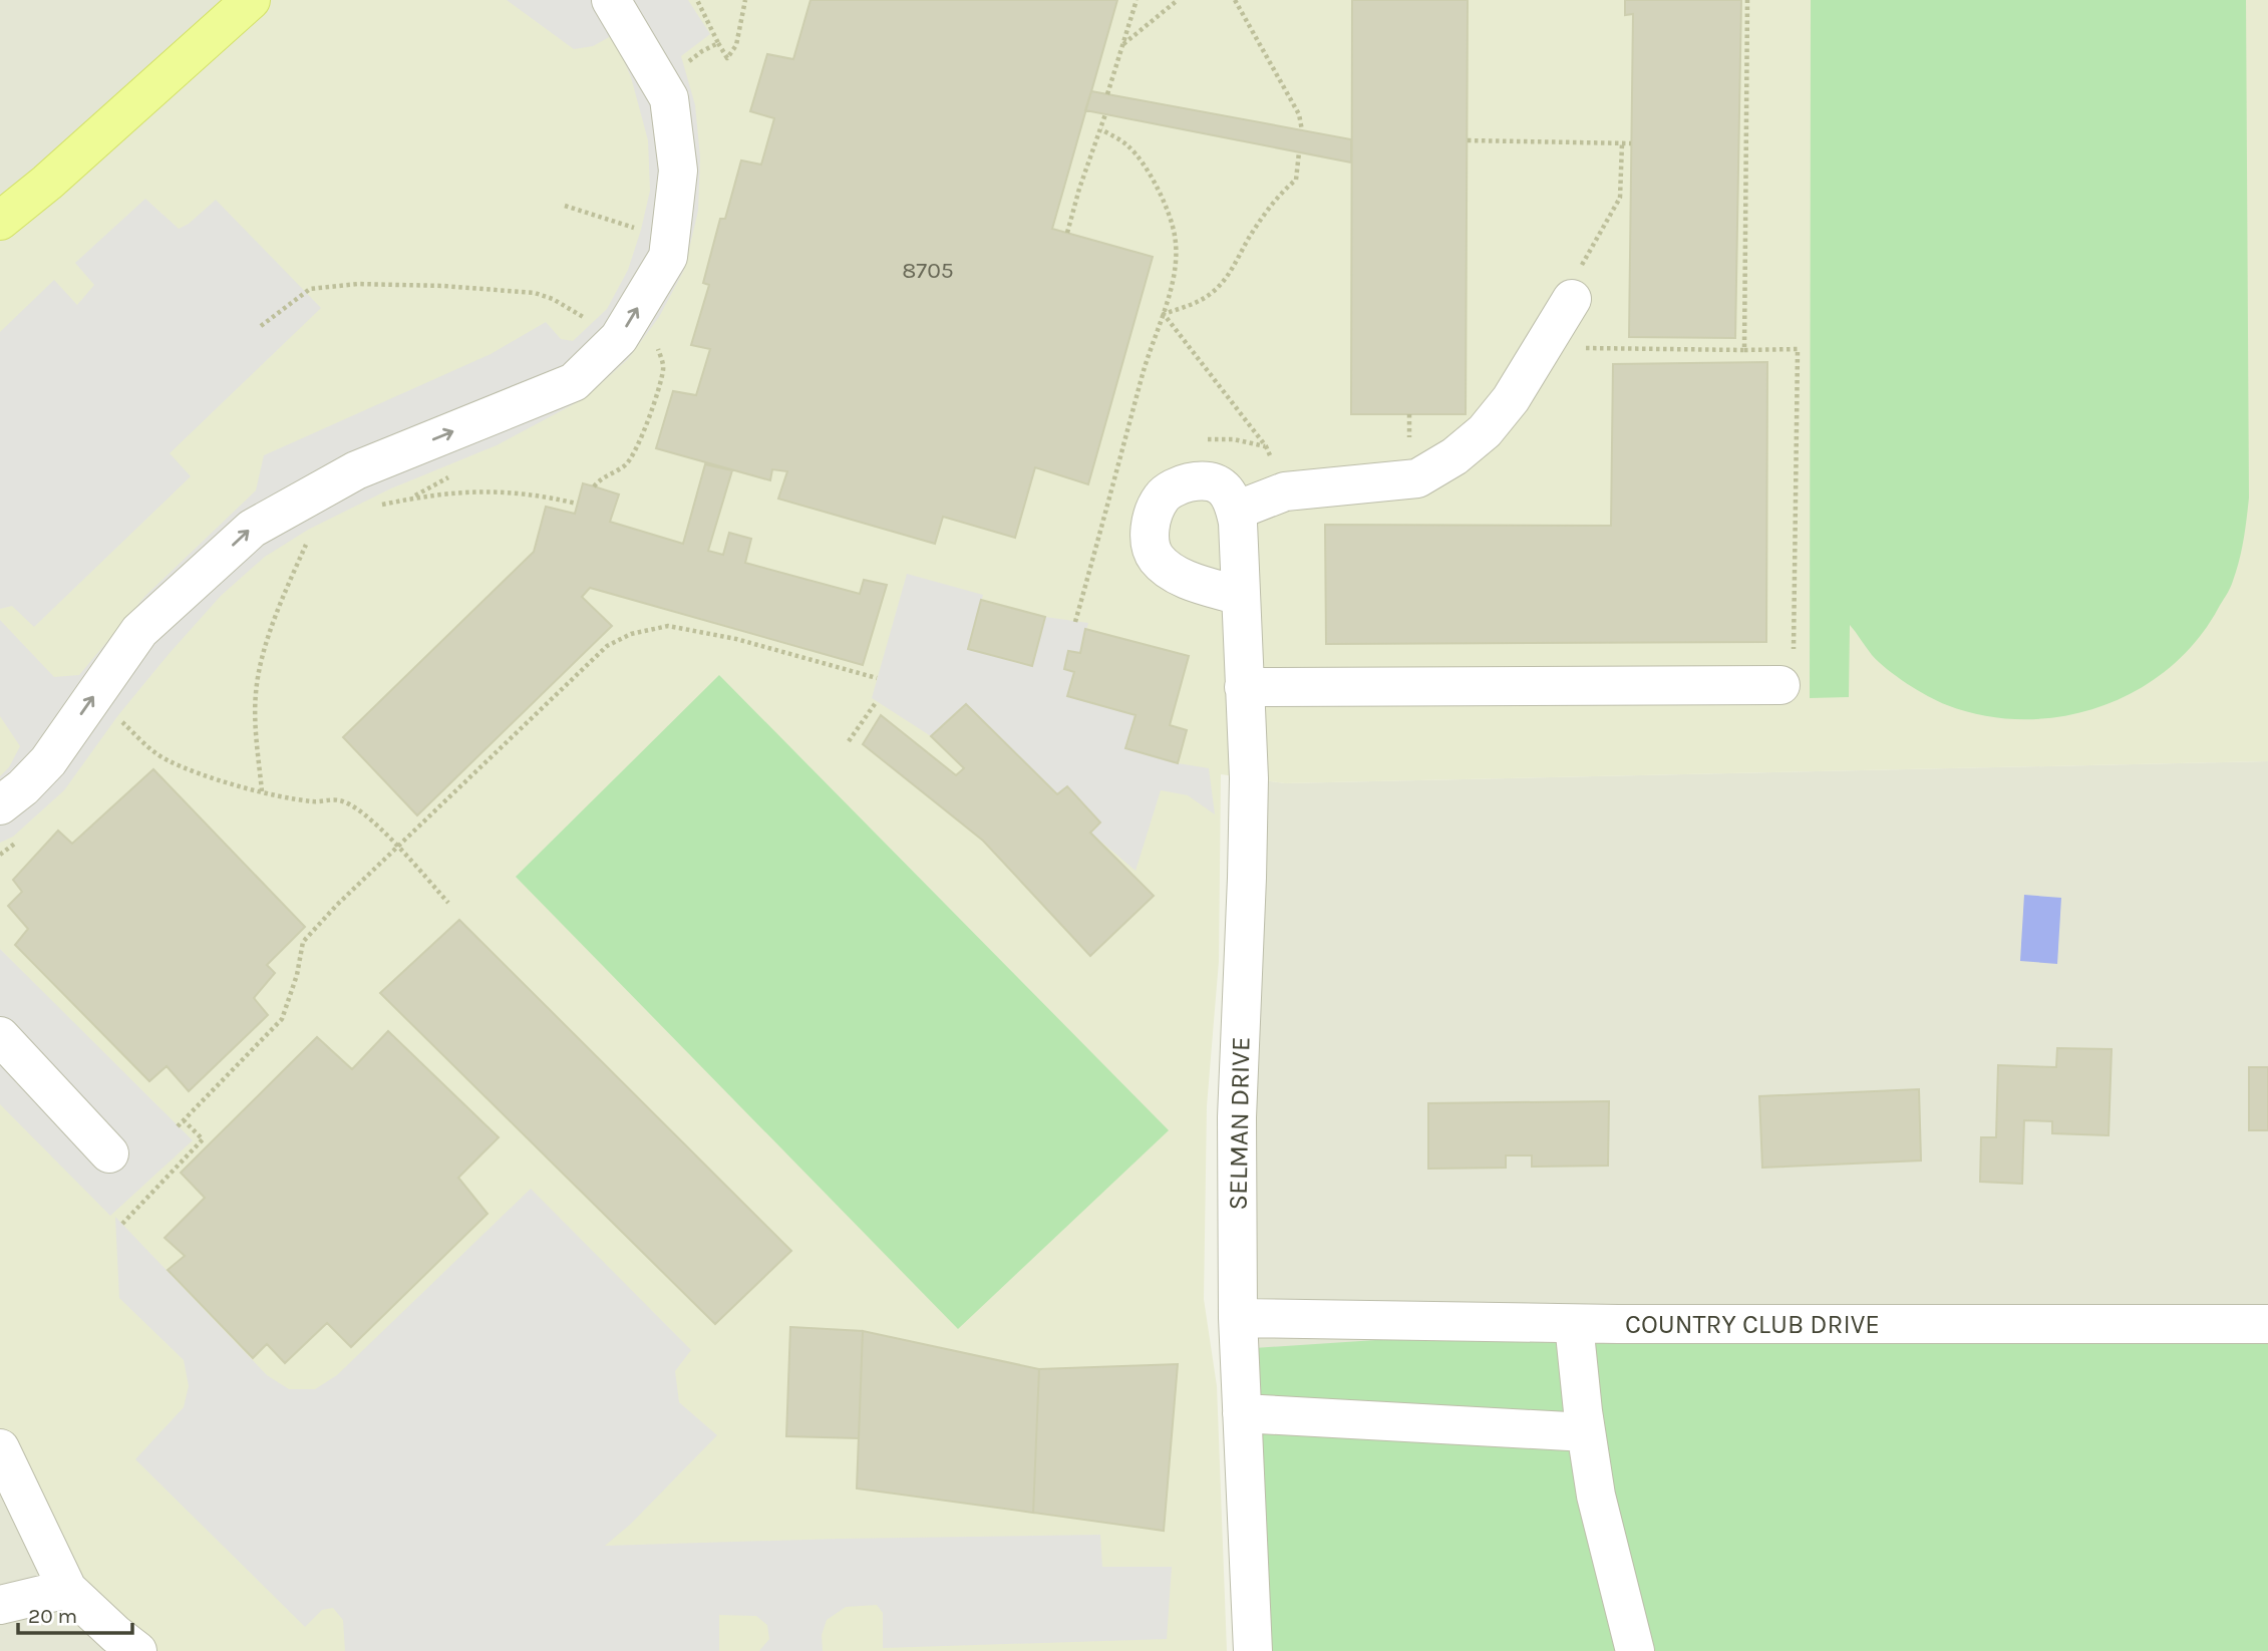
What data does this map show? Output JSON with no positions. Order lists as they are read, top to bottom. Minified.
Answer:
{"streets":{"street":["SELMAN DRIVE","COUNTRY CLUB DRIVE"]},"crossings":[["SELMAN DRIVE","COUNTRY CLUB DRIVE"]],"house_numbers":["8705"],"scale_bar":"20 m"}
